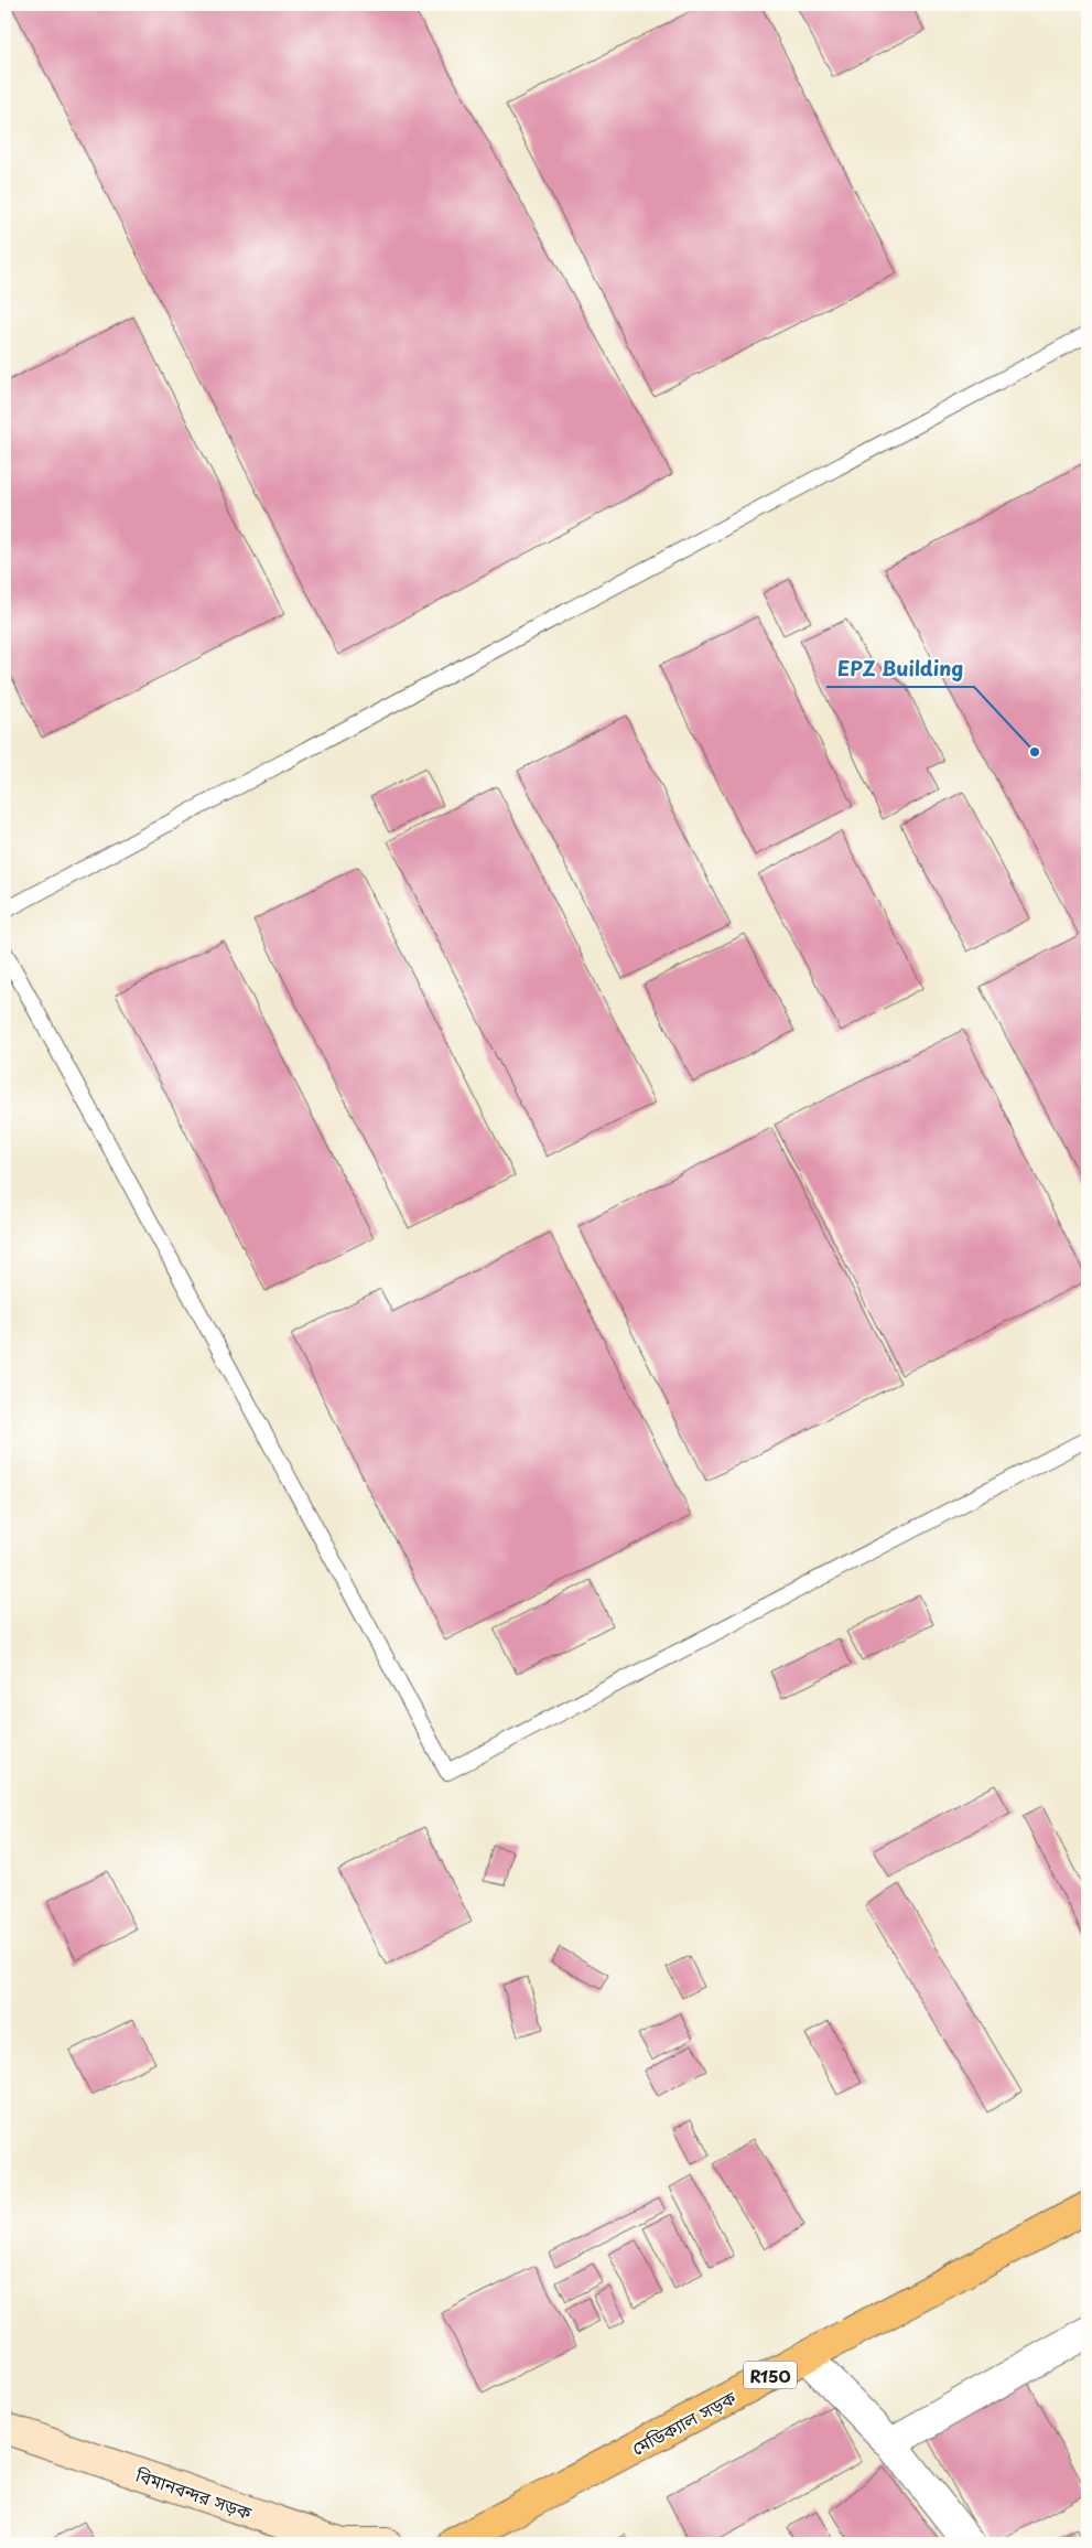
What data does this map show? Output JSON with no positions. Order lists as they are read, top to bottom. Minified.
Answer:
{"streets":{"main road":["R150","মেডিক্যাল সড়ক","বিমানবন্দর সড়ক"]},"places":["EPZ Building"]}
